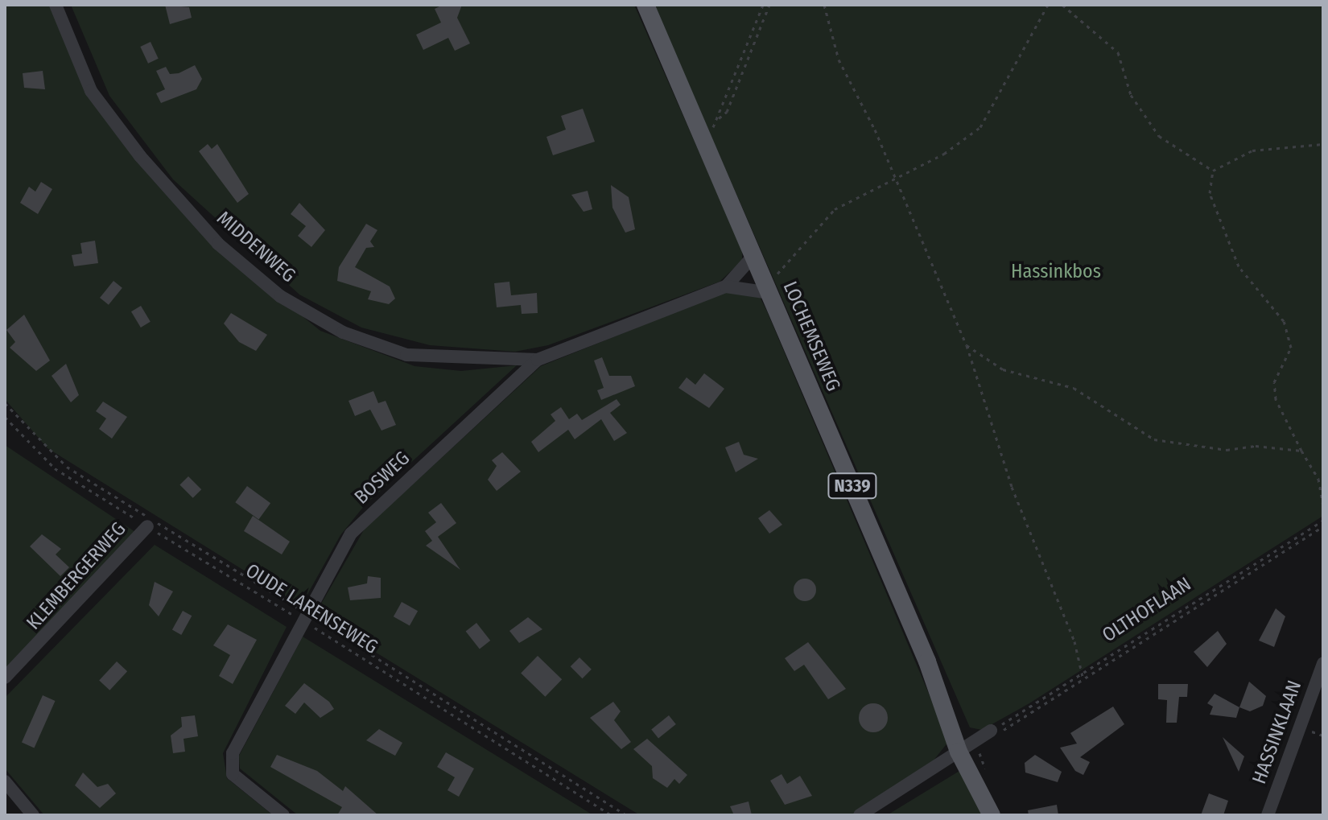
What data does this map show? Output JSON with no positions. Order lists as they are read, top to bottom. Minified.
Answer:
{"streets":{"main road":["LOCHEMSEWEG","N339"],"street":["MIDDENWEG","BOSWEG","KLEMBERGERWEG","HASSINKLAAN"],"path":["OUDE LARENSEWEG","OLTHOFLAAN"]},"crossings":[["MIDDENWEG","BOSWEG"],["LOCHEMSEWEG","BOSWEG"],["BOSWEG","OUDE LARENSEWEG"],["KLEMBERGERWEG","OUDE LARENSEWEG"]],"parks":["Hassinkbos"]}
